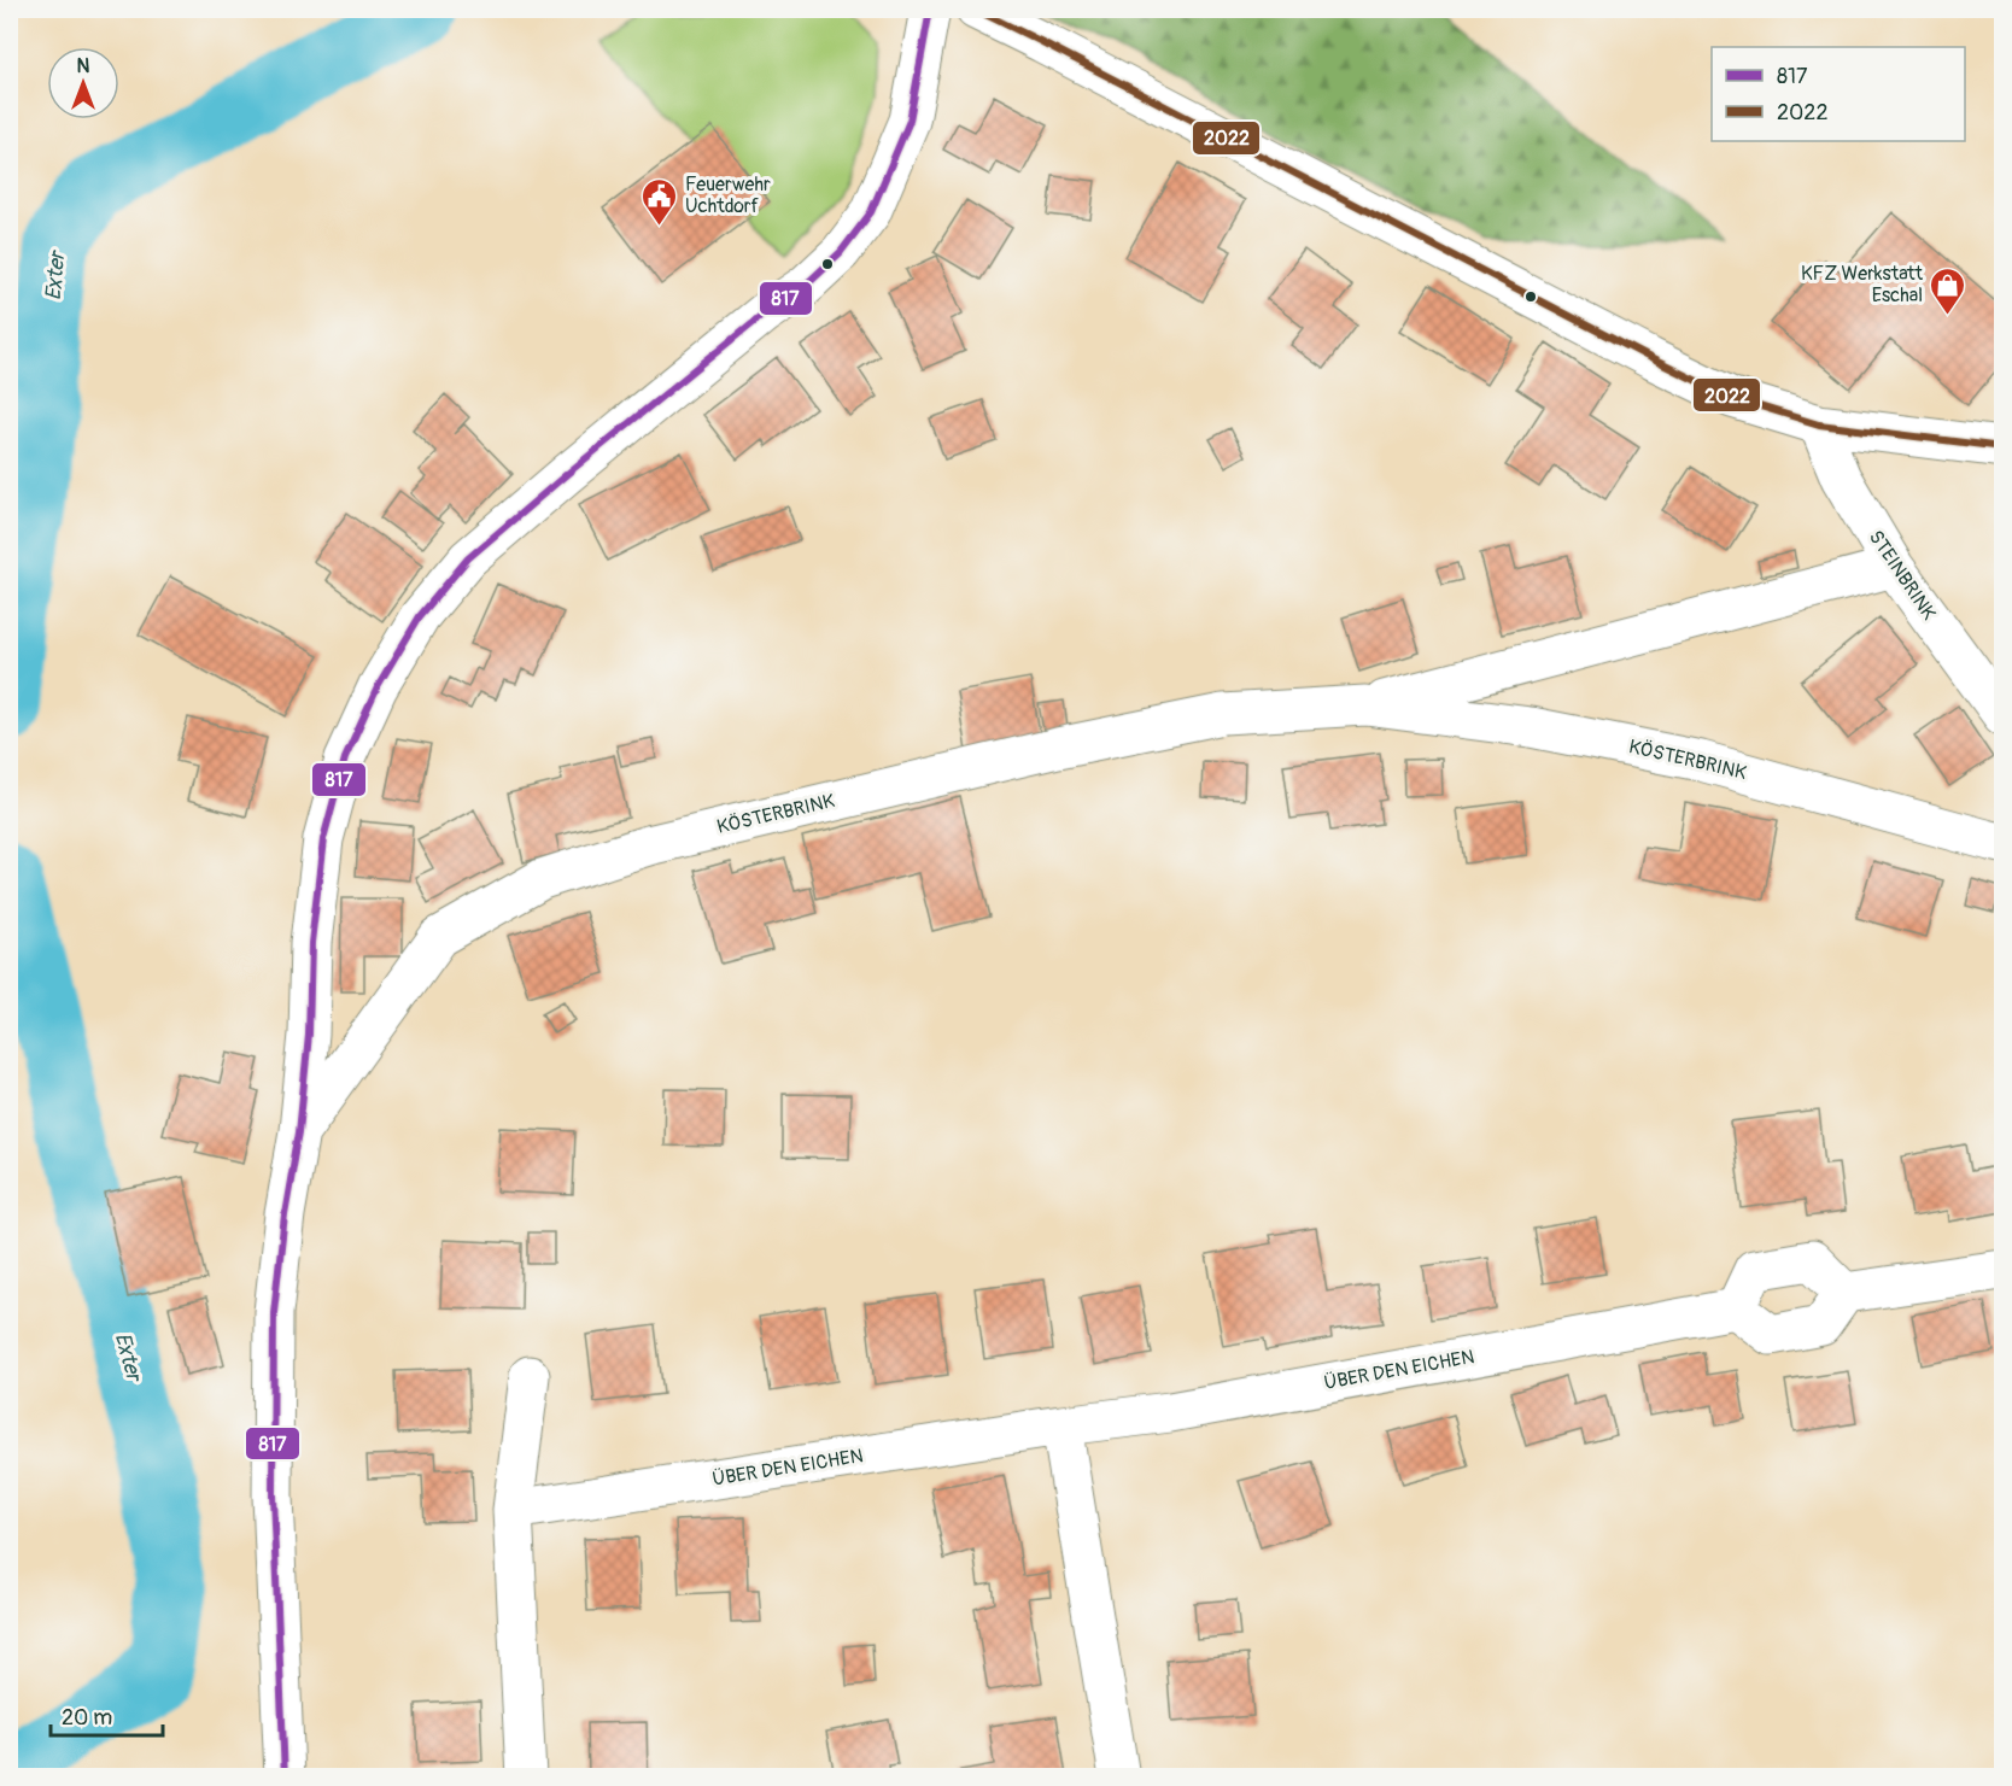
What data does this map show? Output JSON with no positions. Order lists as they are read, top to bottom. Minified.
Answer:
{"streets":{"street":["STEINBRINK","KÖSTERBRINK","ÜBER DEN EICHEN"]},"crossings":[["STEINBRINK","KÖSTERBRINK"]],"water":["Exter"],"places":{"public building":["Feuerwehr Uchtdorf"],"shop":["KFZ Werkstatt Eschal"]},"lines":["transit line 817","transit line 2022"],"legend":["817","2022"],"scale_bar":"20 m","north":"top"}
